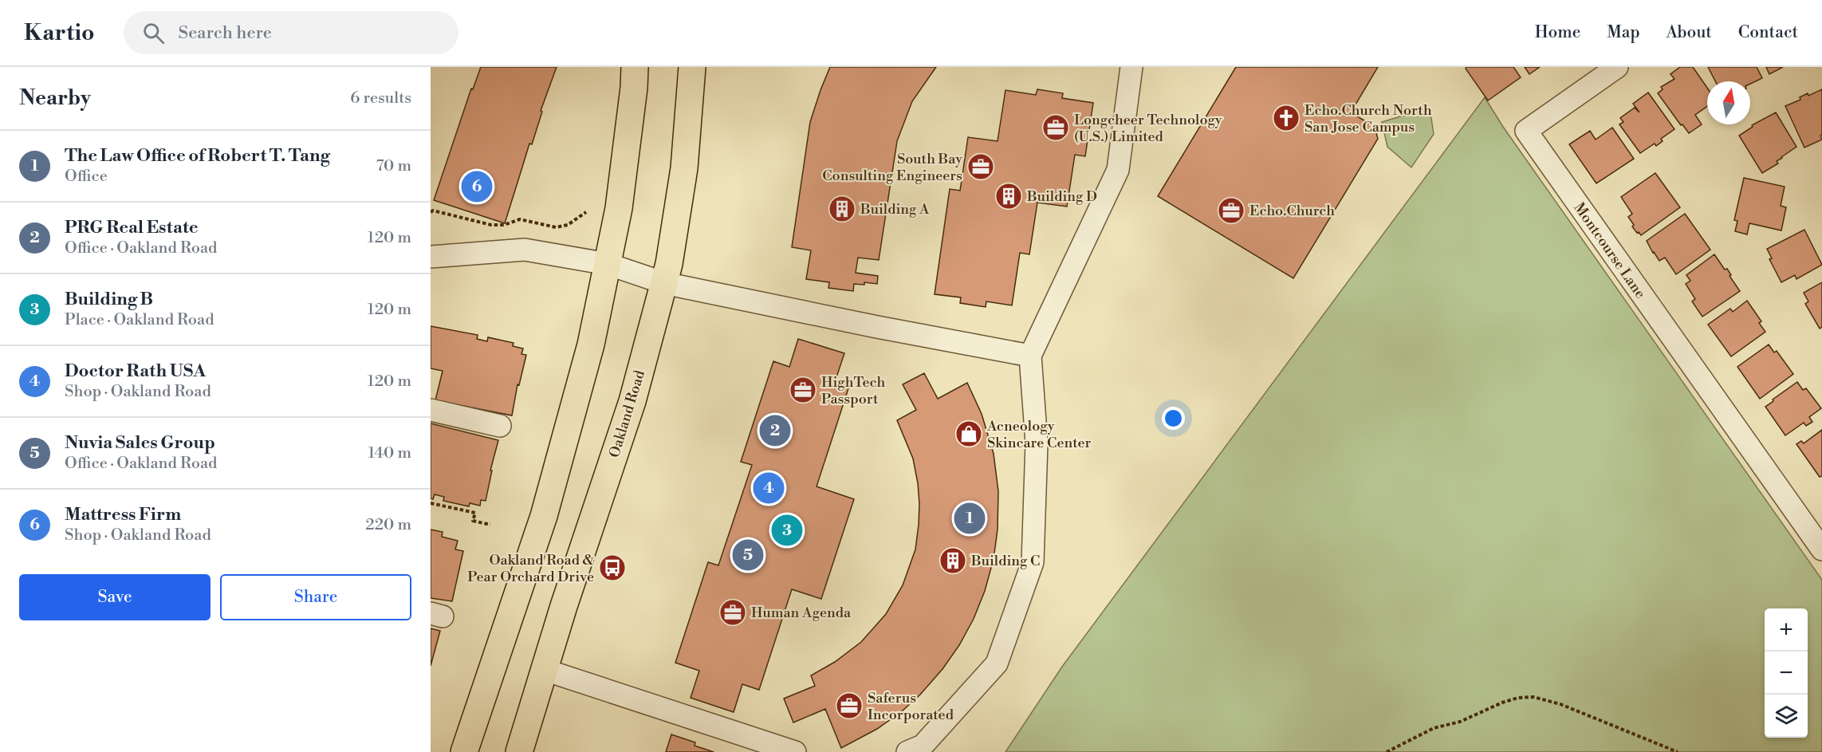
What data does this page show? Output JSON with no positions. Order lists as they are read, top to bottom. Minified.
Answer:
{"streets":{"main road":["Oakland Road"],"street":["Montcourse Lane"]},"places":{"church":["Echo.Church North San Jose Campus"],"office":["Longcheer Technology (U.S.) Limited","South Bay Consulting Engineers","Echo.Church","HighTech Passport","Human Agenda","Saferus Incorporated"],"building":["Building D","Building A","Building C"],"shop":["Acneology Skincare Center"],"bus stop":["Oakland Road & Pear Orchard Drive"]},"north":"top","page":{"header":"Kartio","search":"Search here","nav":["Home","Map","About","Contact"],"heading":["Nearby","6 results"],"list":[{"mark":"1","name":"The Law Office of Robert T. Tang","note":"Office","value":"70 m"},{"mark":"2","name":"PRG Real Estate","note":"Office · Oakland Road","value":"120 m"},{"mark":"3","name":"Building B","note":"Place · Oakland Road","value":"120 m"},{"mark":"4","name":"Doctor Rath USA","note":"Shop · Oakland Road","value":"120 m"},{"mark":"5","name":"Nuvia Sales Group","note":"Office · Oakland Road","value":"140 m"},{"mark":"6","name":"Mattress Firm","note":"Shop · Oakland Road","value":"220 m"}],"pins":["6","2","4","1","3","5"],"buttons":["Save","Share"],"map_buttons":["+","−"]}}
